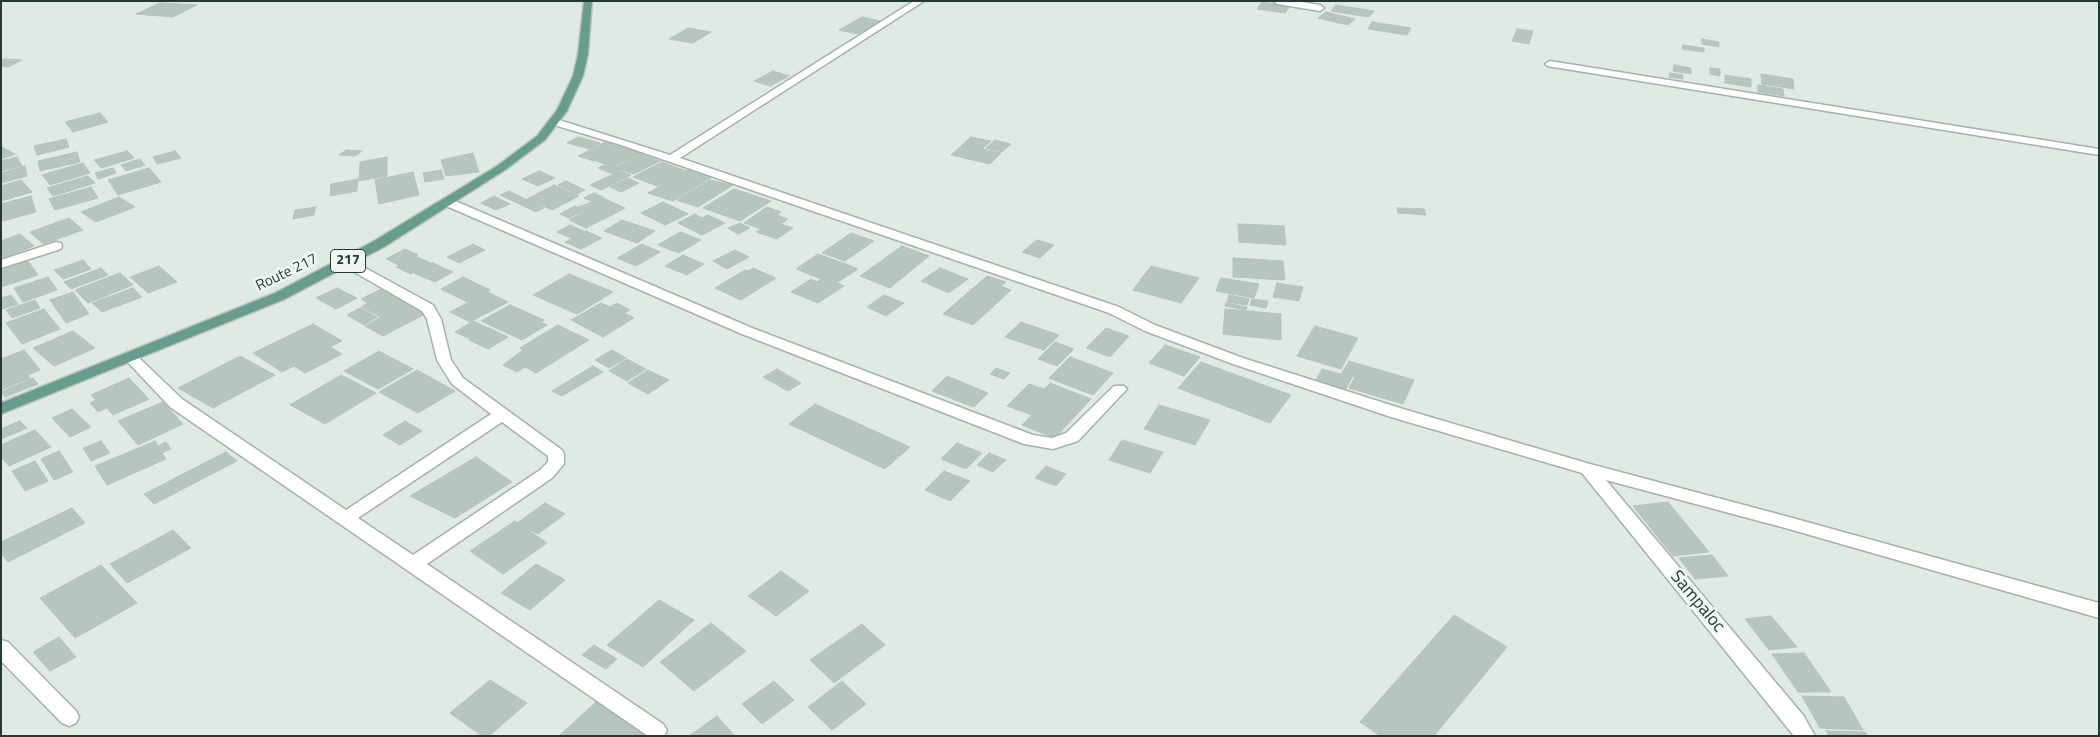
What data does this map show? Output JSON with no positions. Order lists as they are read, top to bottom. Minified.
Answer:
{"streets":{"main road":["217","Route 217"],"street":["Sampaloc"]}}
